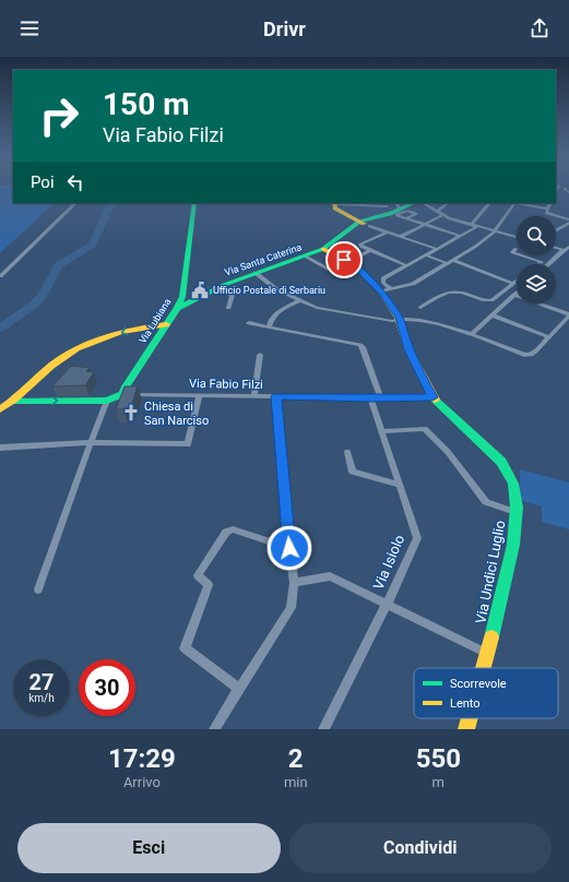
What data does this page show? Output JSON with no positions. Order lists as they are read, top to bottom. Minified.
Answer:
{"streets":{"street":["Via Santa Caterina","Via Lubiana","Via Fabio Filzi","Via Isiolo","Via Undici Luglio"]},"crossings":[["Via Santa Caterina","Via Lubiana"],["Via Santa Caterina","Via Undici Luglio"],["Via Lubiana","Via Fabio Filzi"],["Via Fabio Filzi","Via Isiolo"],["Via Fabio Filzi","Via Undici Luglio"]],"places":{"public building":["Ufficio Postale di Serbariu"],"church":["Chiesa di San Narciso"]},"legend":["Scorrevole","Lento"],"page":{"header":"Drivr","turn":["150 m","Via Fabio Filzi"],"then":"Poi","speed":"27 km/h","limit":"30","eta":["17:29","Arrivo","2","min","550","m"],"buttons":["Esci","Condividi"]}}
